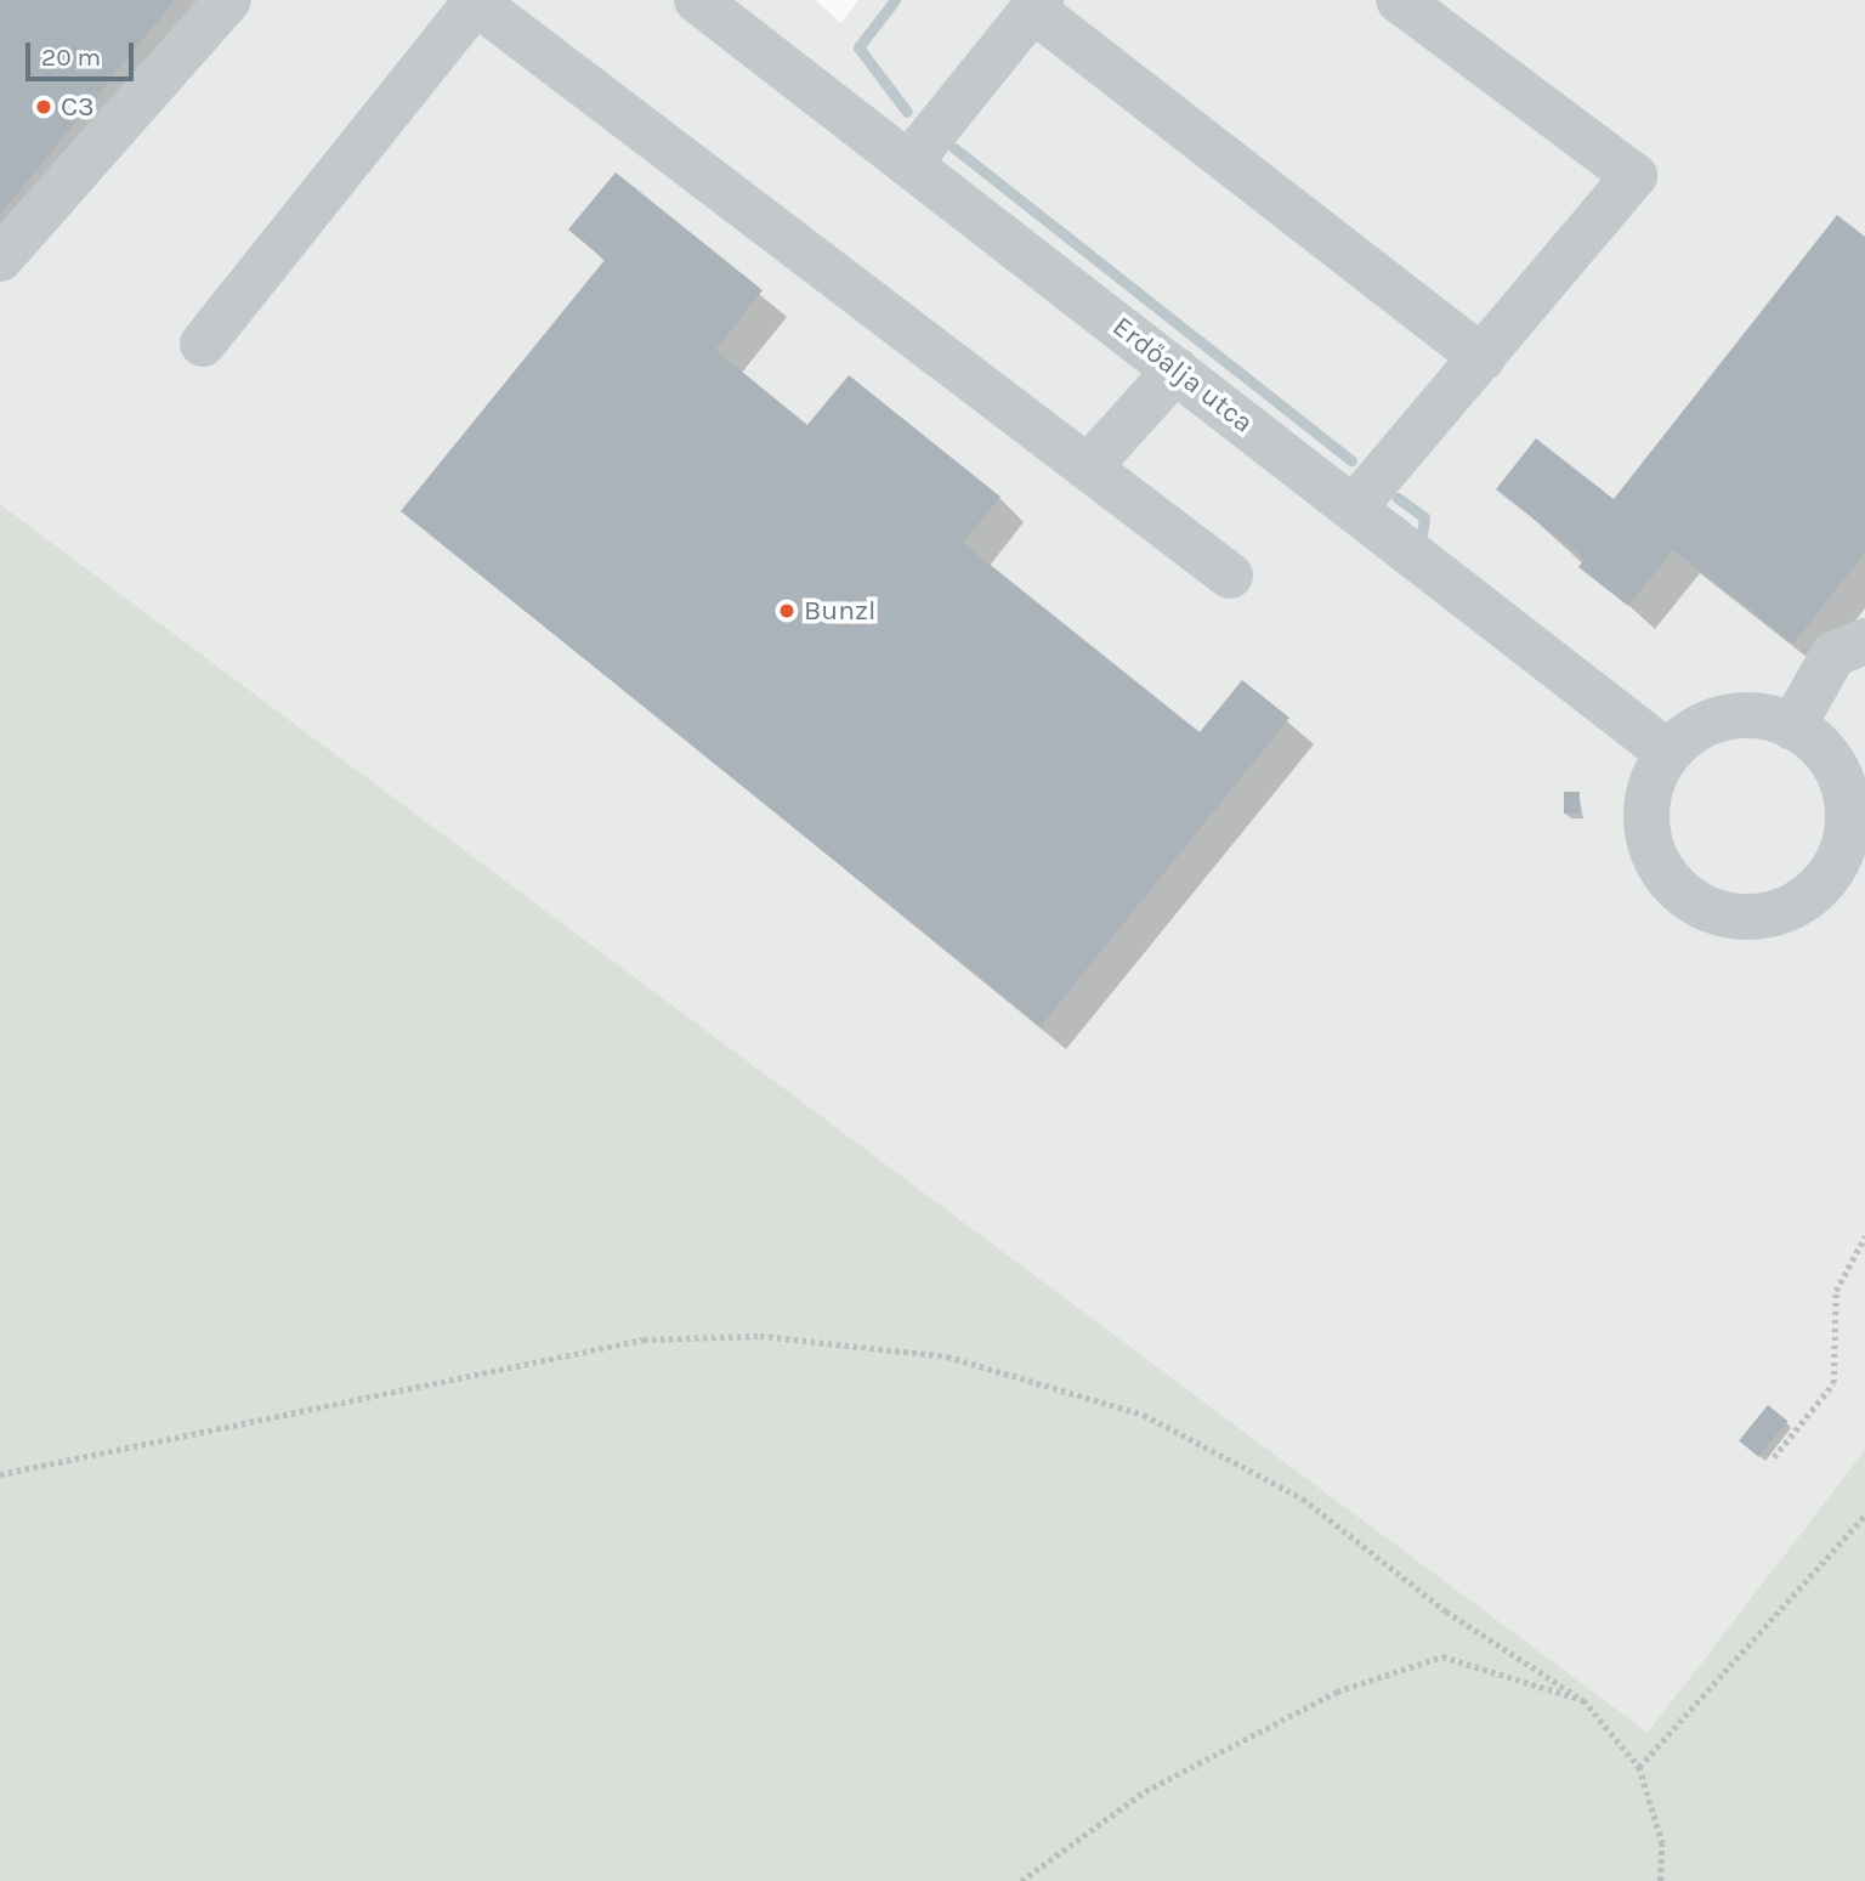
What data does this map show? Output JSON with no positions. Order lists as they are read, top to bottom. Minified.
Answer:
{"streets":{"street":["Erdőalja utca"]},"places":["C3","Bunzl"],"scale_bar":"20 m"}
